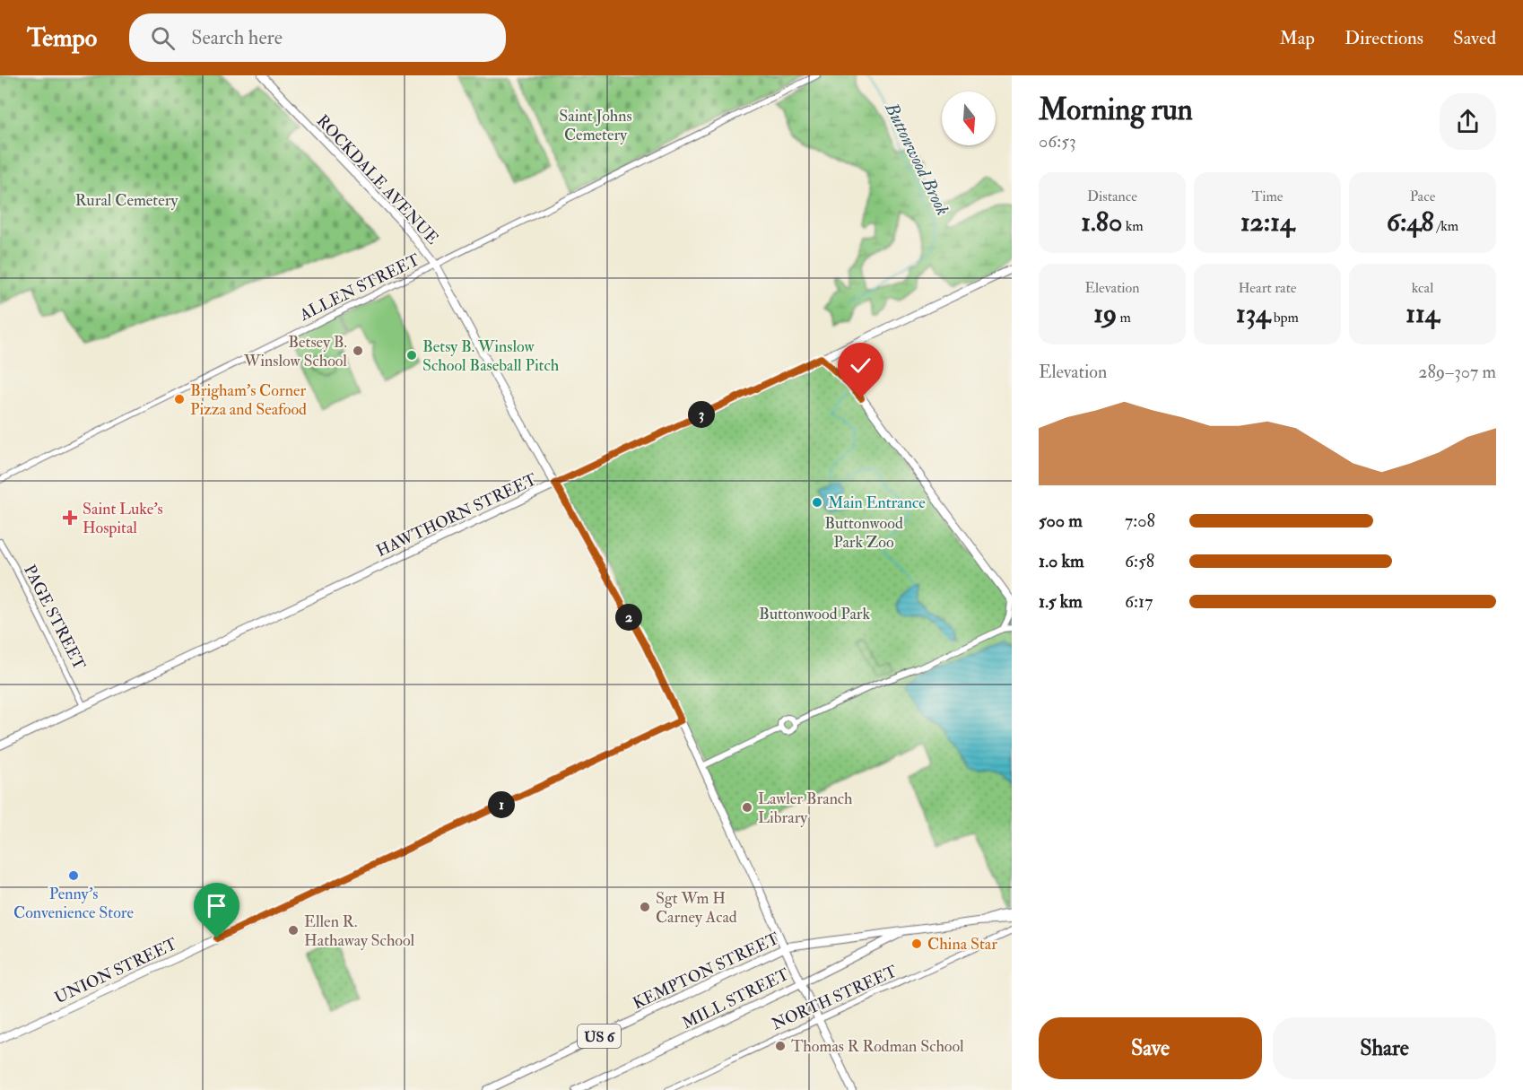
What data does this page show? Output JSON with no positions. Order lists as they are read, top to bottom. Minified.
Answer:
{"streets":{"main road":["ROCKDALE AVENUE","HAWTHORN STREET","UNION STREET","KEMPTON STREET","MILL STREET","US 6"],"street":["ALLEN STREET","PAGE STREET","NORTH STREET"]},"crossings":[["ROCKDALE AVENUE","ALLEN STREET"],["ROCKDALE AVENUE","HAWTHORN STREET"],["ROCKDALE AVENUE","UNION STREET"],["ROCKDALE AVENUE","KEMPTON STREET"],["ROCKDALE AVENUE","NORTH STREET"],["ROCKDALE AVENUE","MILL STREET"],["HAWTHORN STREET","PAGE STREET"],["KEMPTON STREET","MILL STREET"]],"water":["Buttonwood Brook"],"parks":["Saint Johns Cemetery","Rural Cemetery","Buttonwood Park Zoo","Buttonwood Park"],"places":{"other":["Betsey B. Winslow School","Betsy B. Winslow School Baseball Pitch","Brigham's Corner Pizza and Seafood","Main Entrance","Lawler Branch Library","Penny's Convenience Store","Sgt Wm H Carney Acad","Ellen R. Hathaway School","China Star","Thomas R Rodman School"],"health":["Saint Luke's Hospital"]},"north":"bottom","page":{"header":"Tempo","search":"Search here","nav":["Map","Directions","Saved"],"heading":["Morning run","06:53"],"stats":[["Distance","1.80 km"],["Time","12:14"],["Pace","6:48 /km"],["Elevation","19 m"],["Heart rate","134 bpm"],["kcal","114"]],"chart":["Elevation","289–307 m"],"pins":["3","2","1"],"list":[{"name":"500 m","note":"7:08"},{"name":"1.0 km","note":"6:58"},{"name":"1.5 km","note":"6:17"}],"buttons":["Save","Share"]}}
